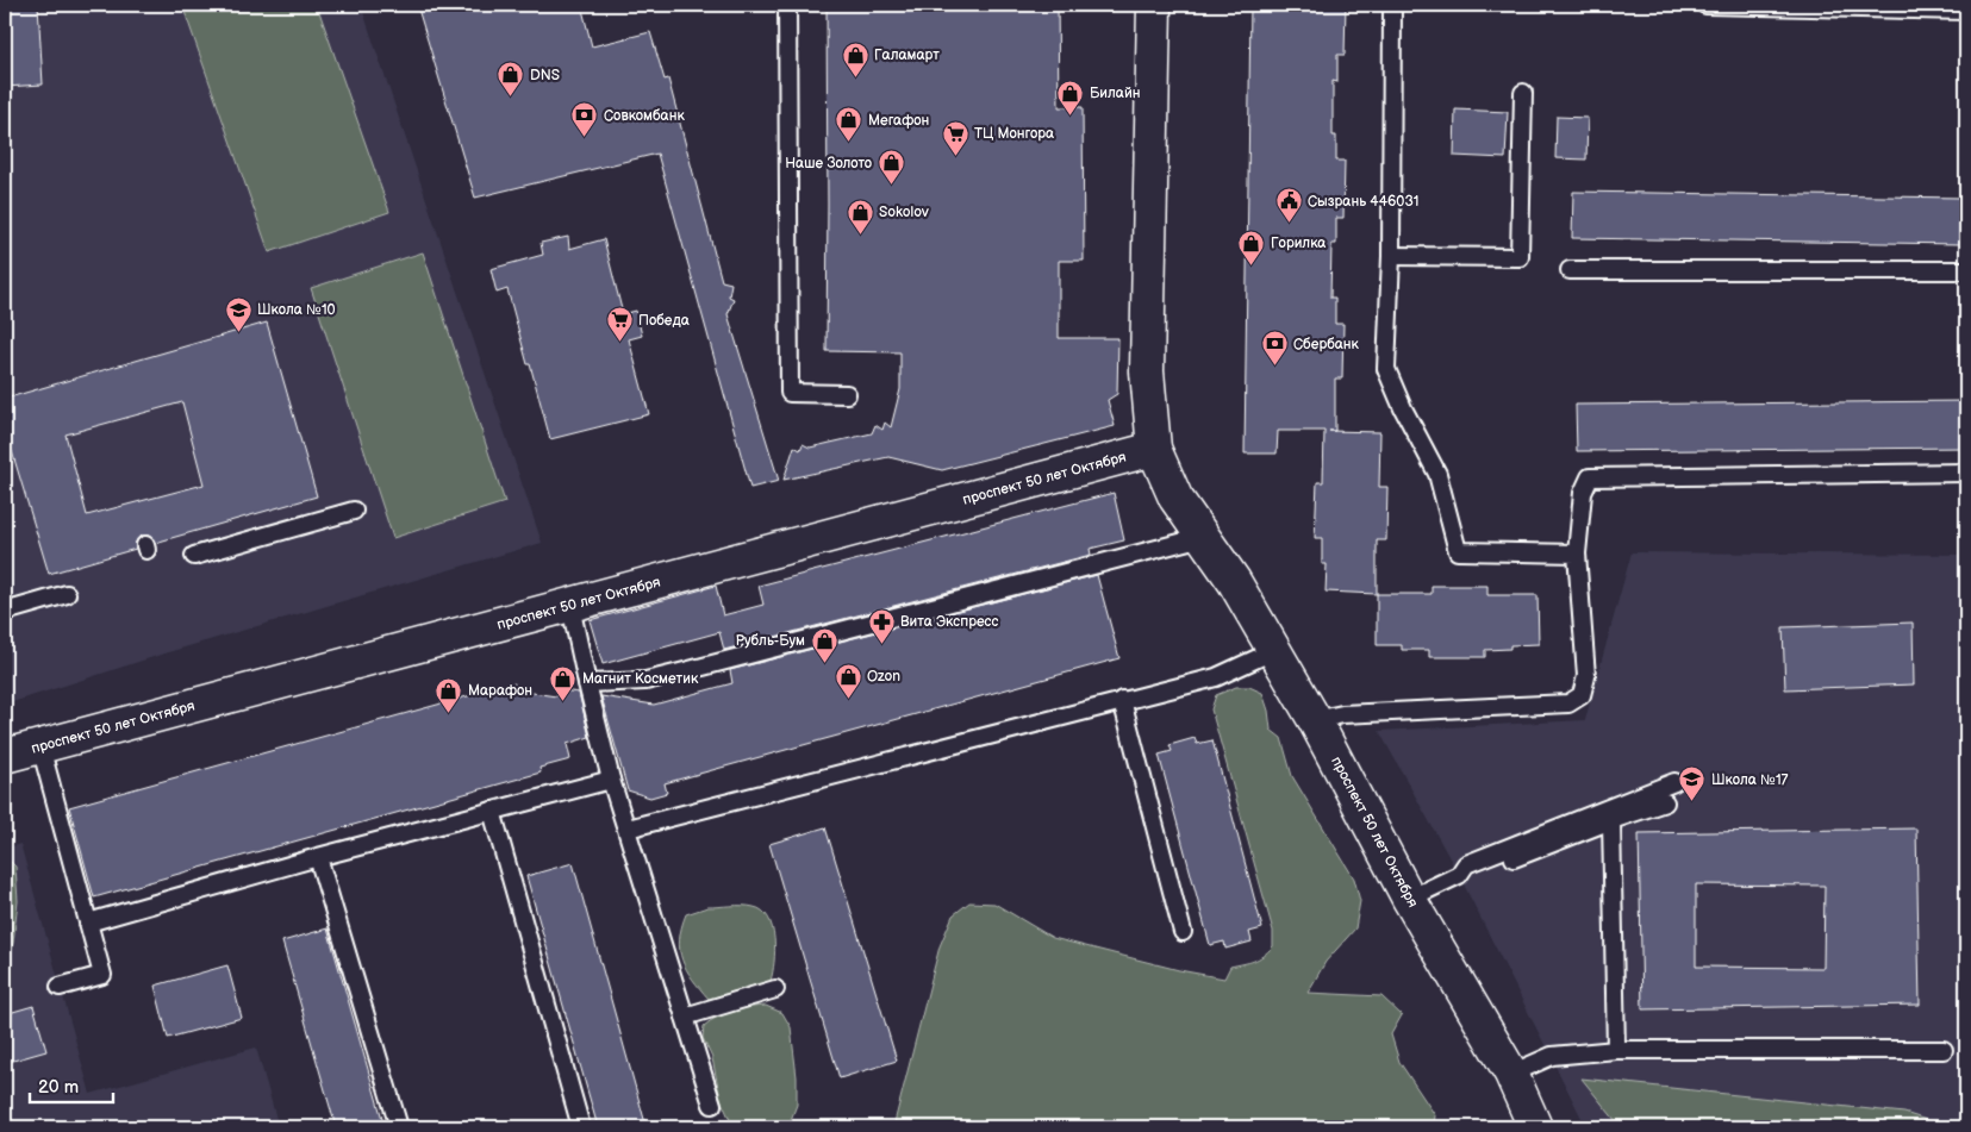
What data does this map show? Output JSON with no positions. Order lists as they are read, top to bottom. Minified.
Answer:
{"streets":{"street":["проспект 50 лет Октября"]},"places":{"shop":["Галамарт","DNS","Билайн","Мегафон","Наше Золото","Sokolov","Горилка","Рубль-Бум","Ozon","Магнит Косметик","Марафон"],"bank":["Совкомбанк","Сбербанк"],"supermarket":["ТЦ Монгора","Победа"],"public building":["Сызрань 446031"],"school or university":["Школа №10","Школа №17"],"pharmacy":["Вита Экспресс"]},"scale_bar":"20 m"}
